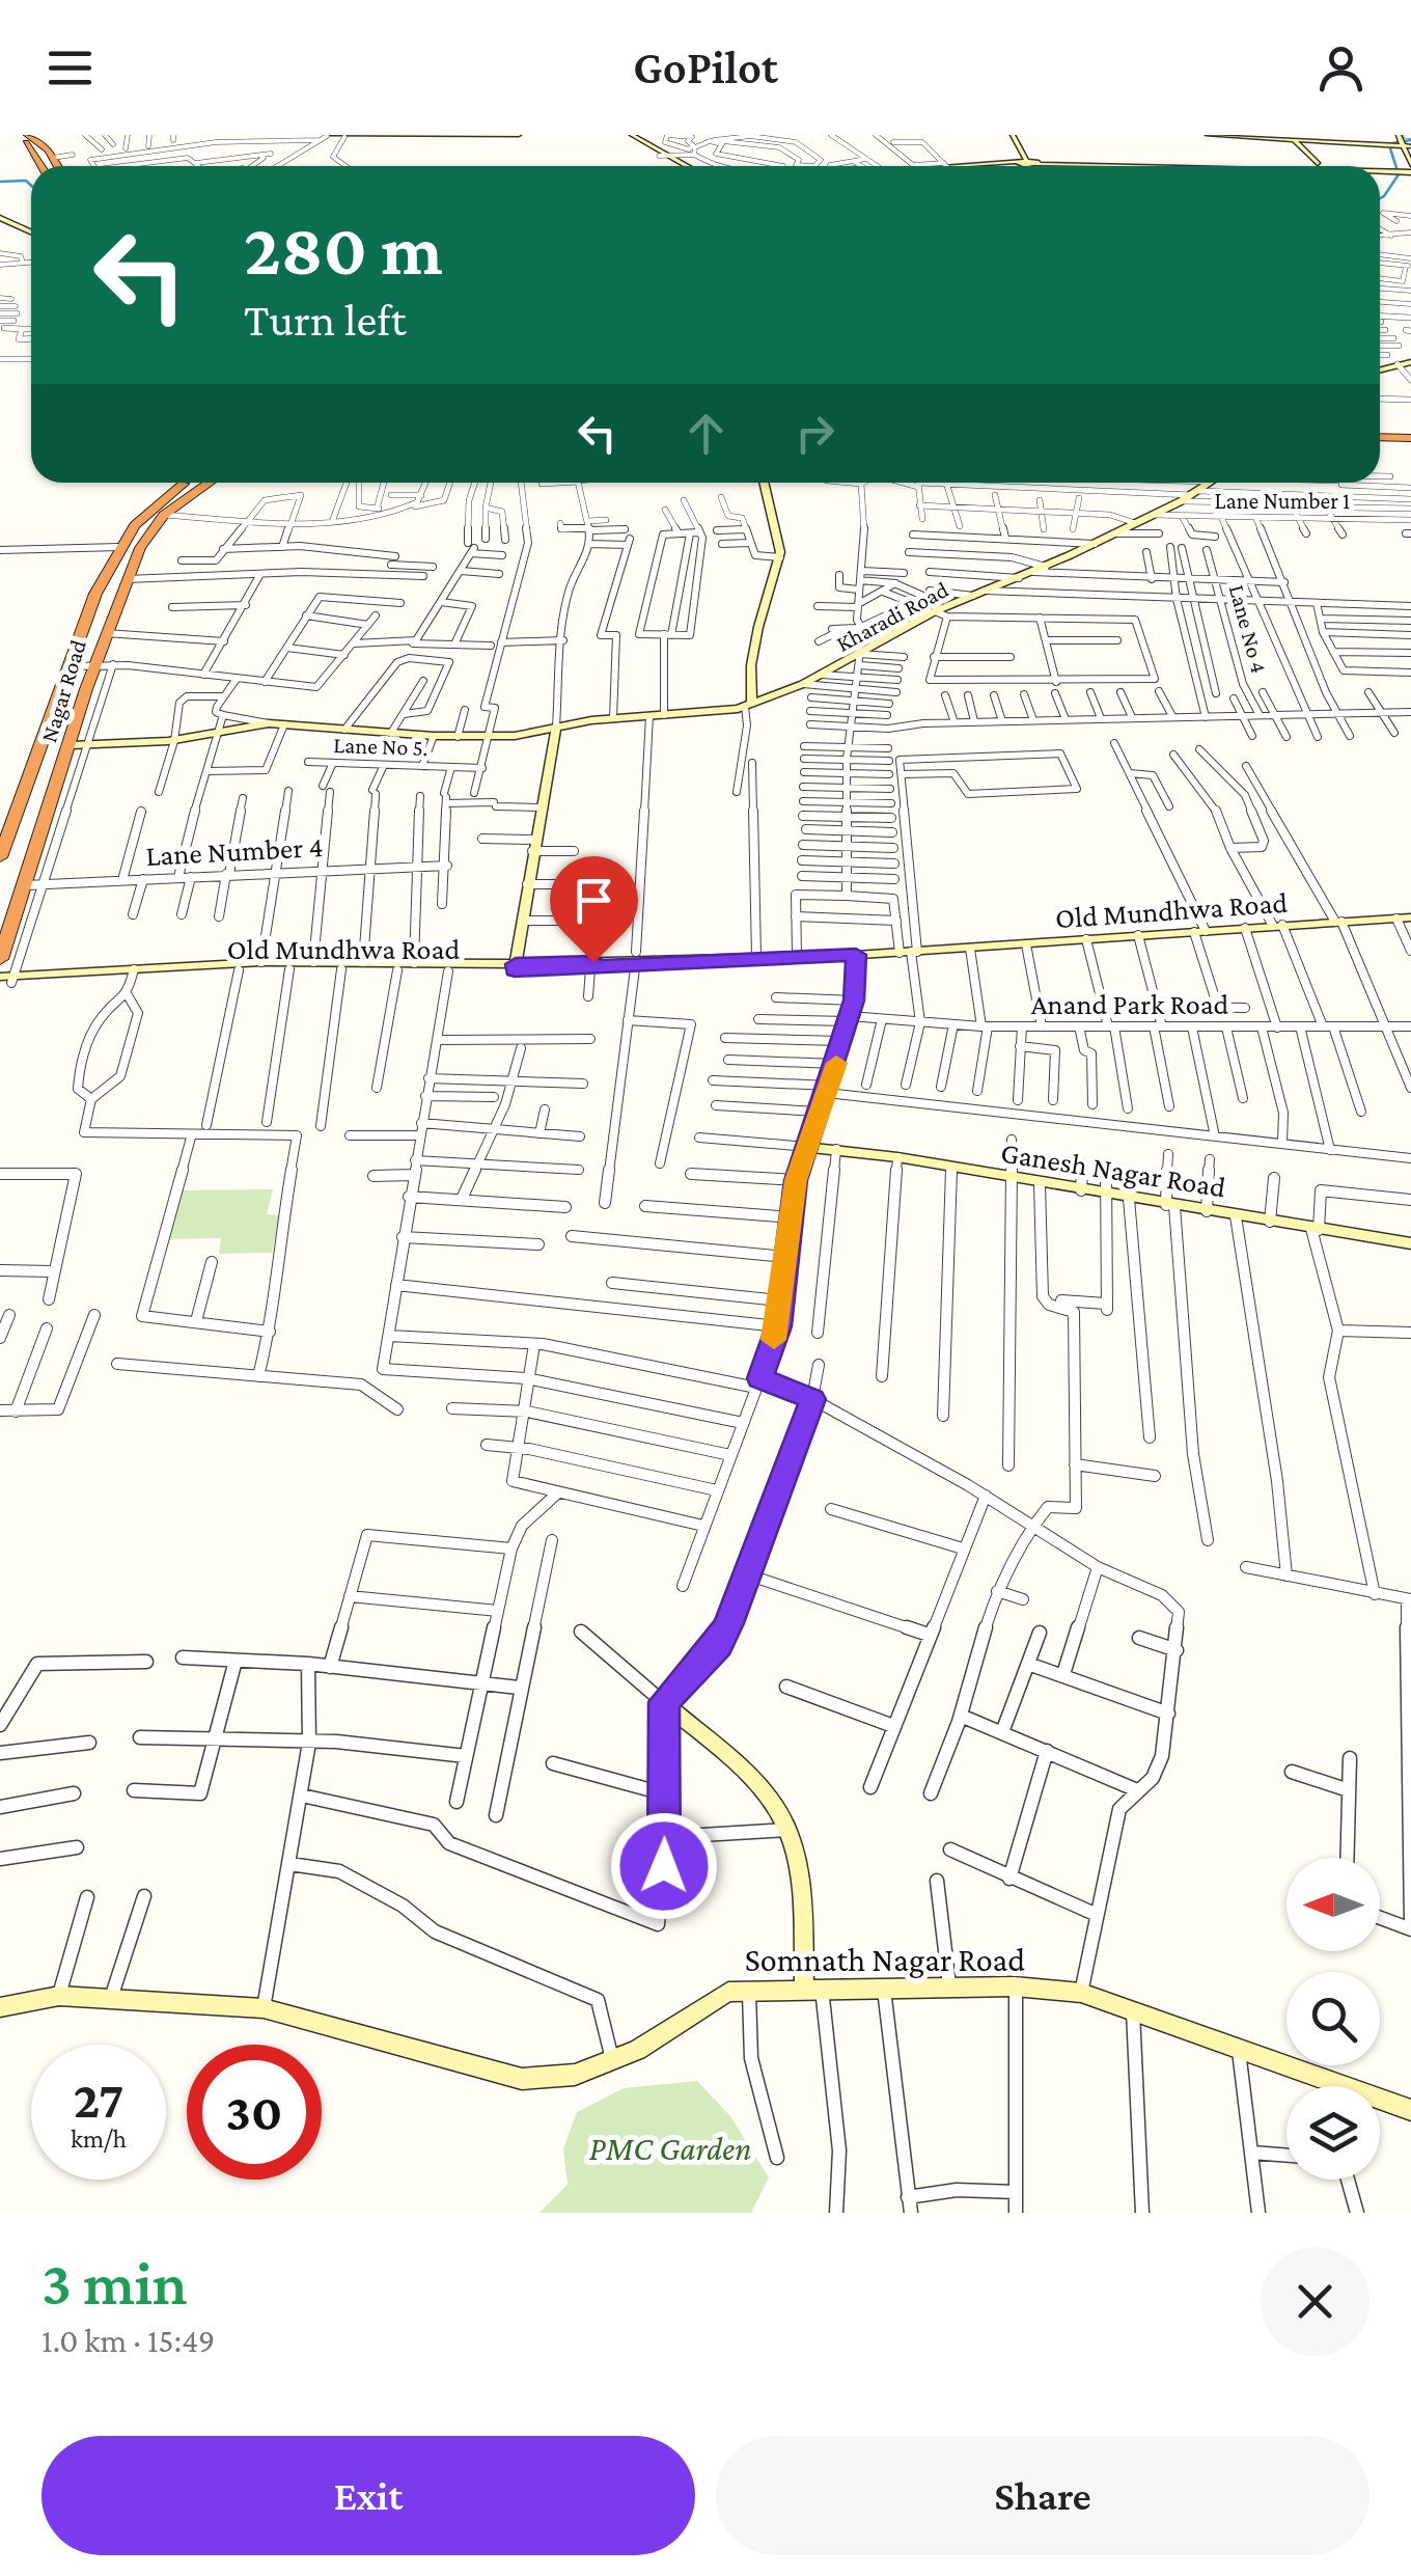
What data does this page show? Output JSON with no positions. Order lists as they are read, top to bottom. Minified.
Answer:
{"streets":{"highway":["Nagar Road"],"street":["Lane Number 1","Kharadi Road","Lane No 4","Lane No 5.","Lane Number 4","Old Mundhwa Road","Anand Park Road","Ganesh Nagar Road","Somnath Nagar Road"]},"crossings":[["Lane Number 1","Kharadi Road"],["Kharadi Road","Nagar Road"],["Nagar Road","Lane Number 4"]],"parks":["PMC Garden"],"north":"left","page":{"header":"GoPilot","turn":["280 m","Turn left"],"speed":"27 km/h","limit":"30","heading":["3 min","1.0 km · 15:49"],"buttons":["Exit","Share"]}}
